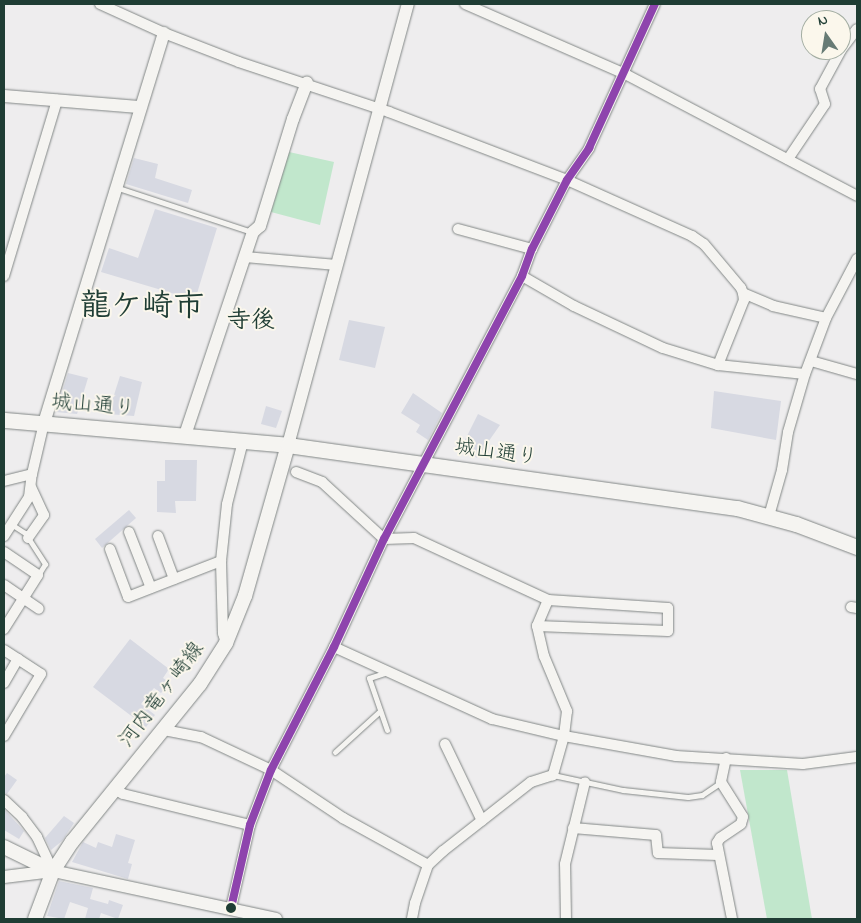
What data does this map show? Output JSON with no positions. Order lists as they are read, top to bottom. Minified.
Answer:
{"streets":{"main road":["城山通り","河内竜ヶ崎線"]},"crossings":[["城山通り","河内竜ヶ崎線"]],"districts":["龍ケ崎市","寺後"],"north":"top"}
